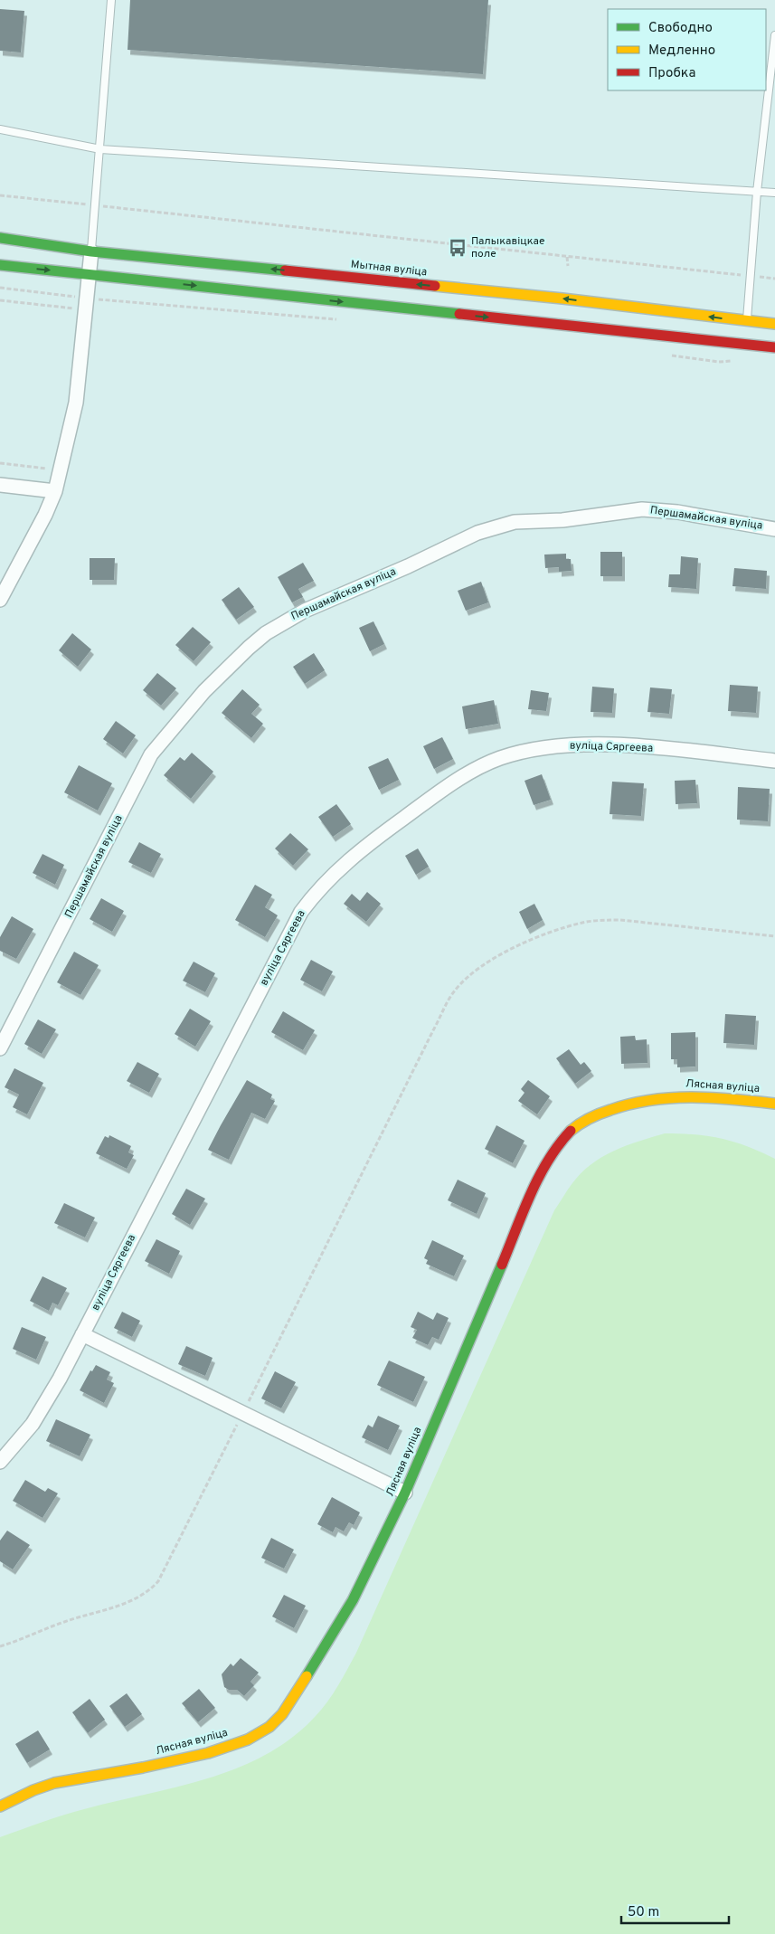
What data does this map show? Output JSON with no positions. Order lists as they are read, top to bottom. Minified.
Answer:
{"streets":{"main road":["Мытная вуліца","Лясная вуліца"],"street":["Першамайская вуліца","вуліца Сяргеева"]},"places":{"bus stop":["Палыкавіцкае поле"]},"legend":["Свободно","Медленно","Пробка"],"scale_bar":"50 m"}
